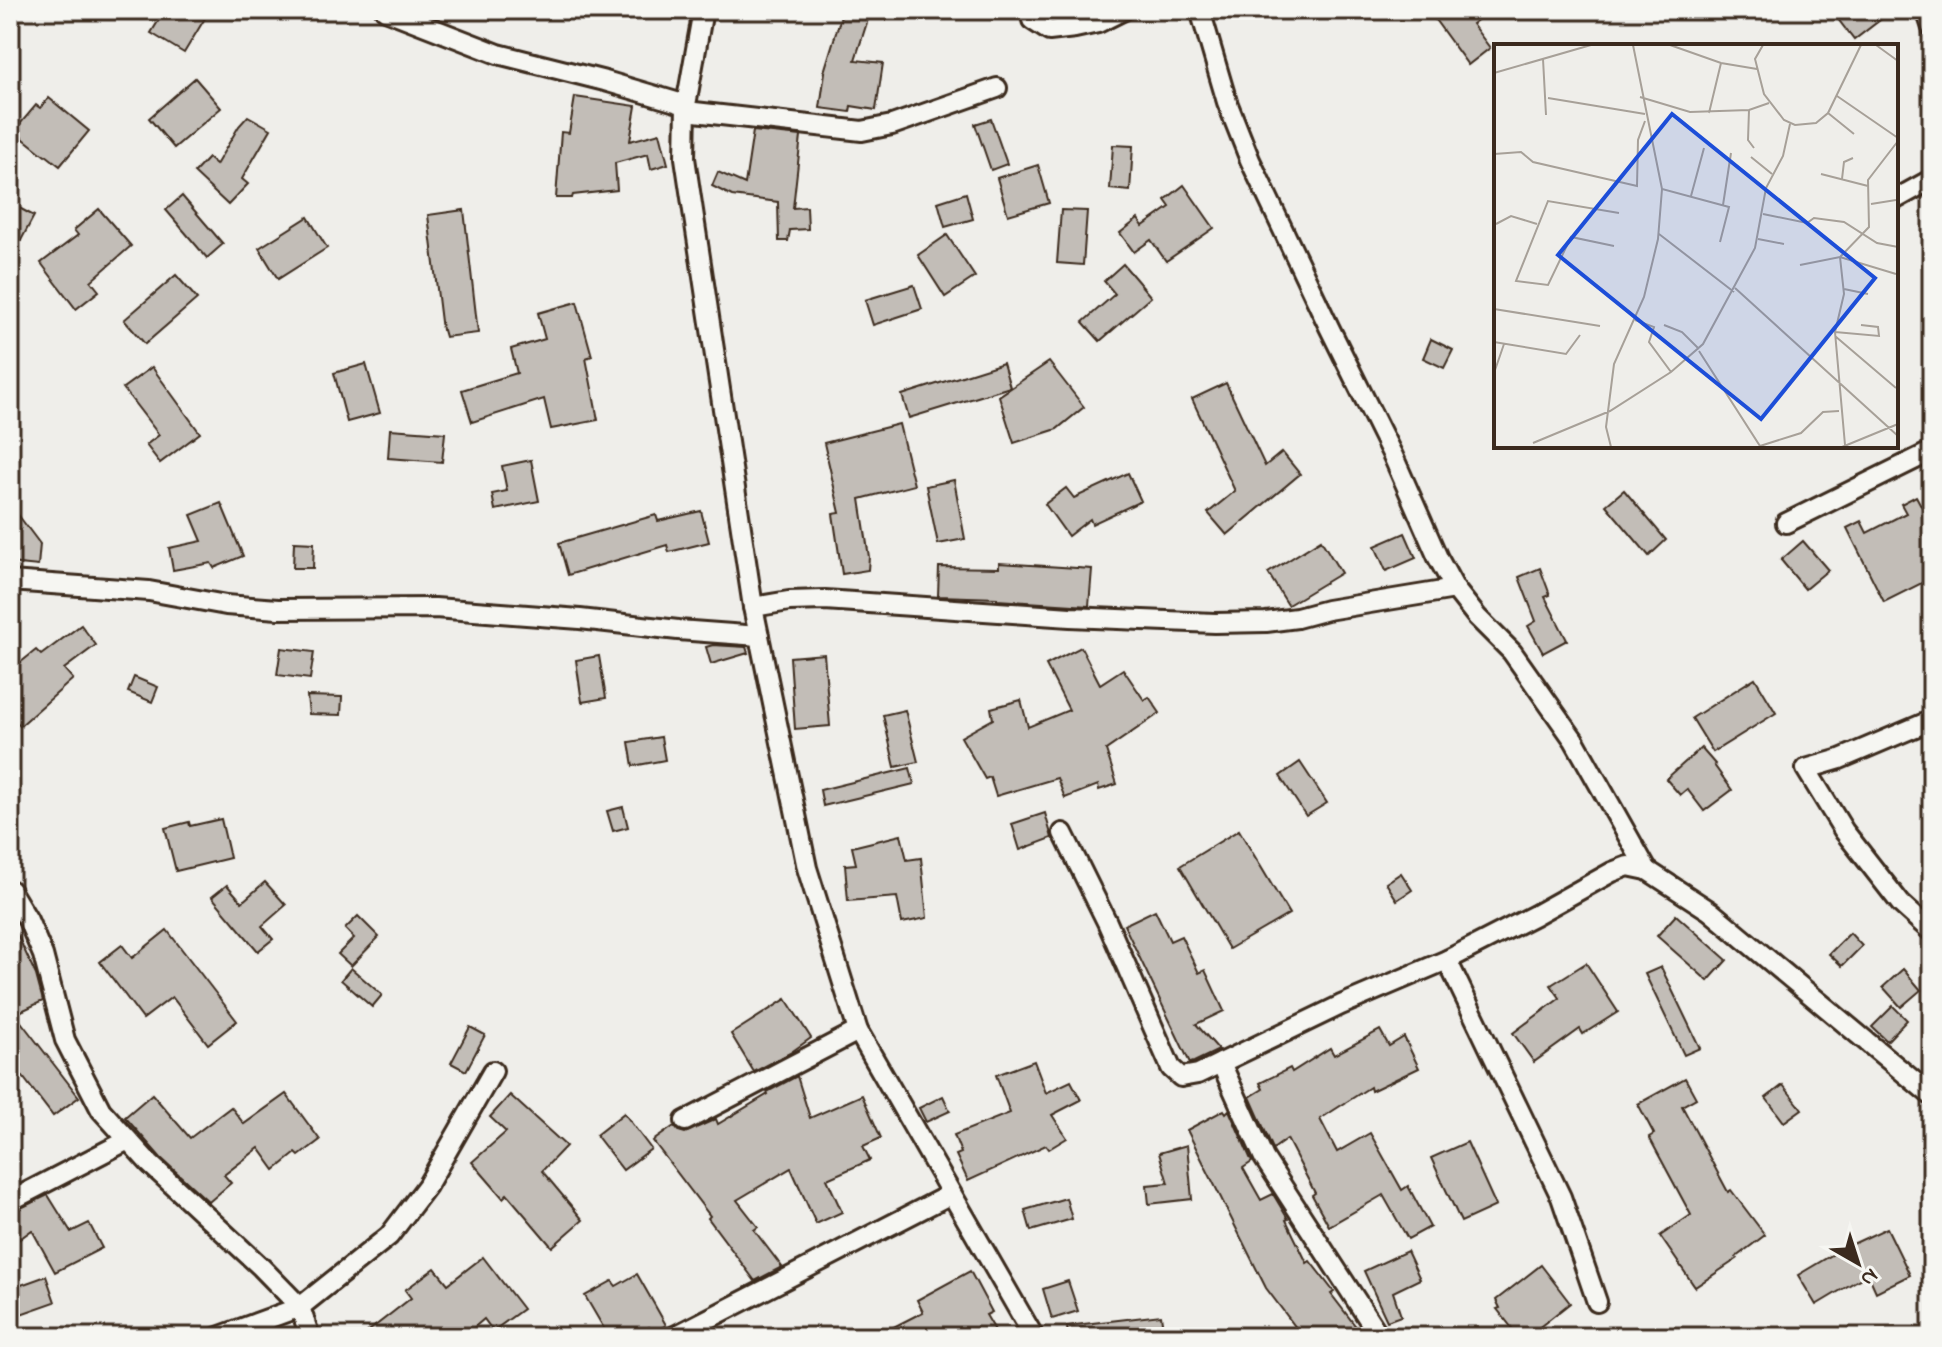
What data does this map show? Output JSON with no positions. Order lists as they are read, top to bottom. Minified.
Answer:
{"north":"bottom right"}
